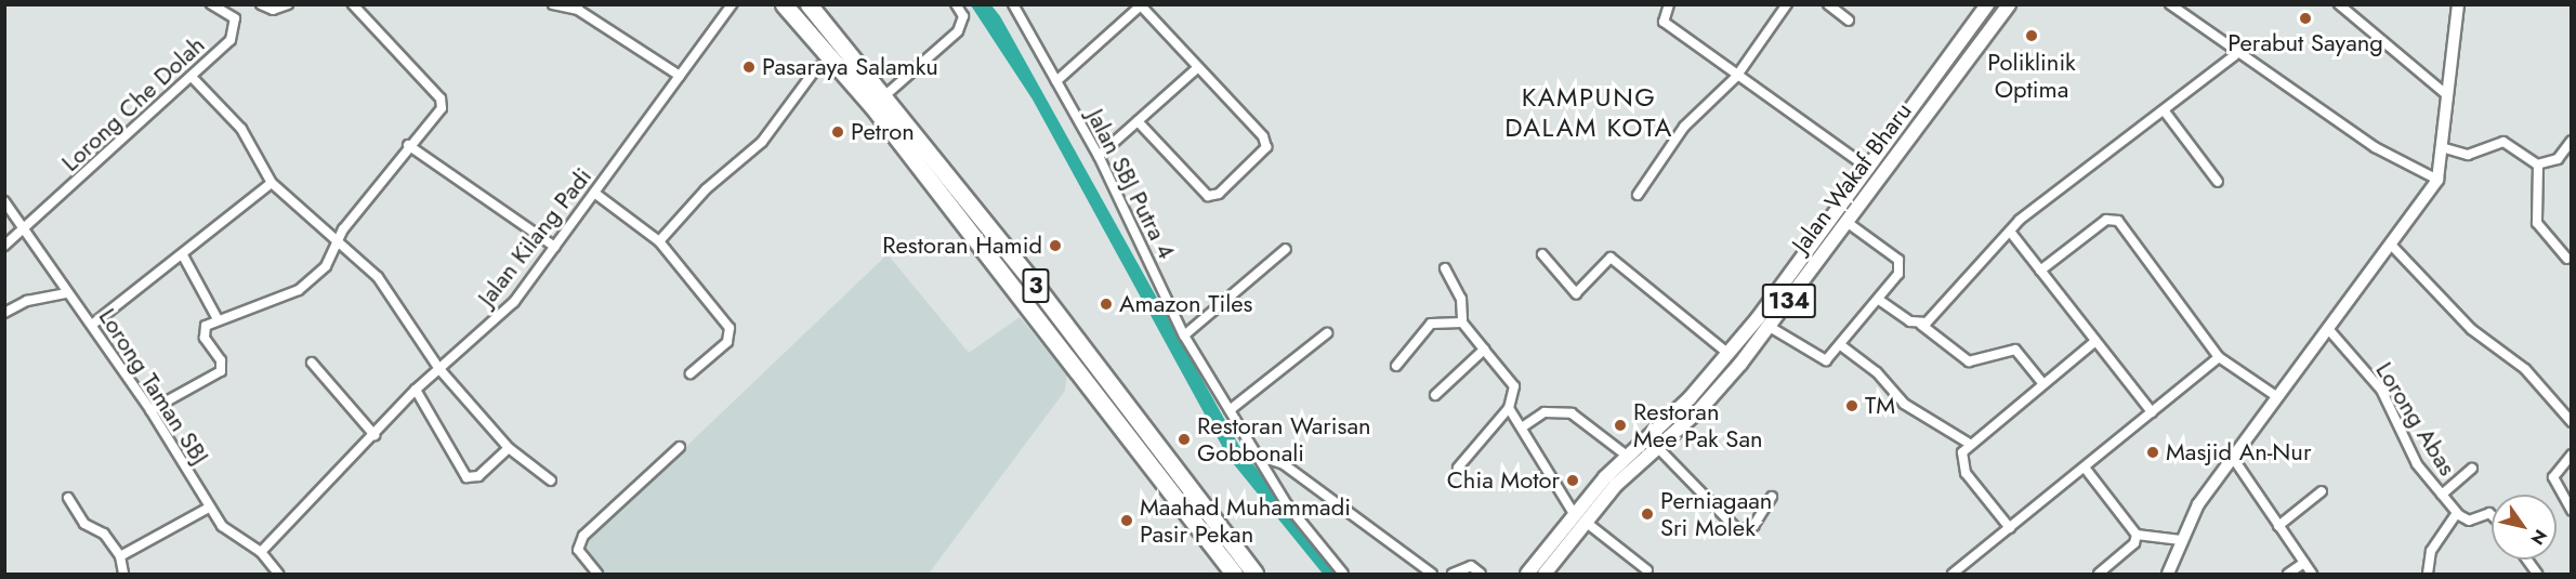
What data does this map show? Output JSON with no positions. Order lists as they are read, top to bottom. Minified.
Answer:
{"streets":{"highway":["3"],"main road":["Jalan Wakaf Bharu","134"],"street":["Lorong Che Dolah","Jalan SBJ Putra 4","Jalan Kilang Padi","Lorong Taman SBJ","Lorong Abas"]},"crossings":[["Lorong Che Dolah","Lorong Taman SBJ"],["Jalan Kilang Padi","Lorong Taman SBJ"]],"districts":["KAMPUNG DALAM KOTA"],"places":["Perabut Sayang","Poliklinik Optima","Pasaraya Salamku","Petron","Restoran Hamid","Amazon Tiles","TM","Restoran Mee Pak San","Restoran Warisan Gobbonali","Masjid An-Nur","Chia Motor","Perniagaan Sri Molek","Maahad Muhammadi Pasir Pekan"],"north":"bottom right"}
